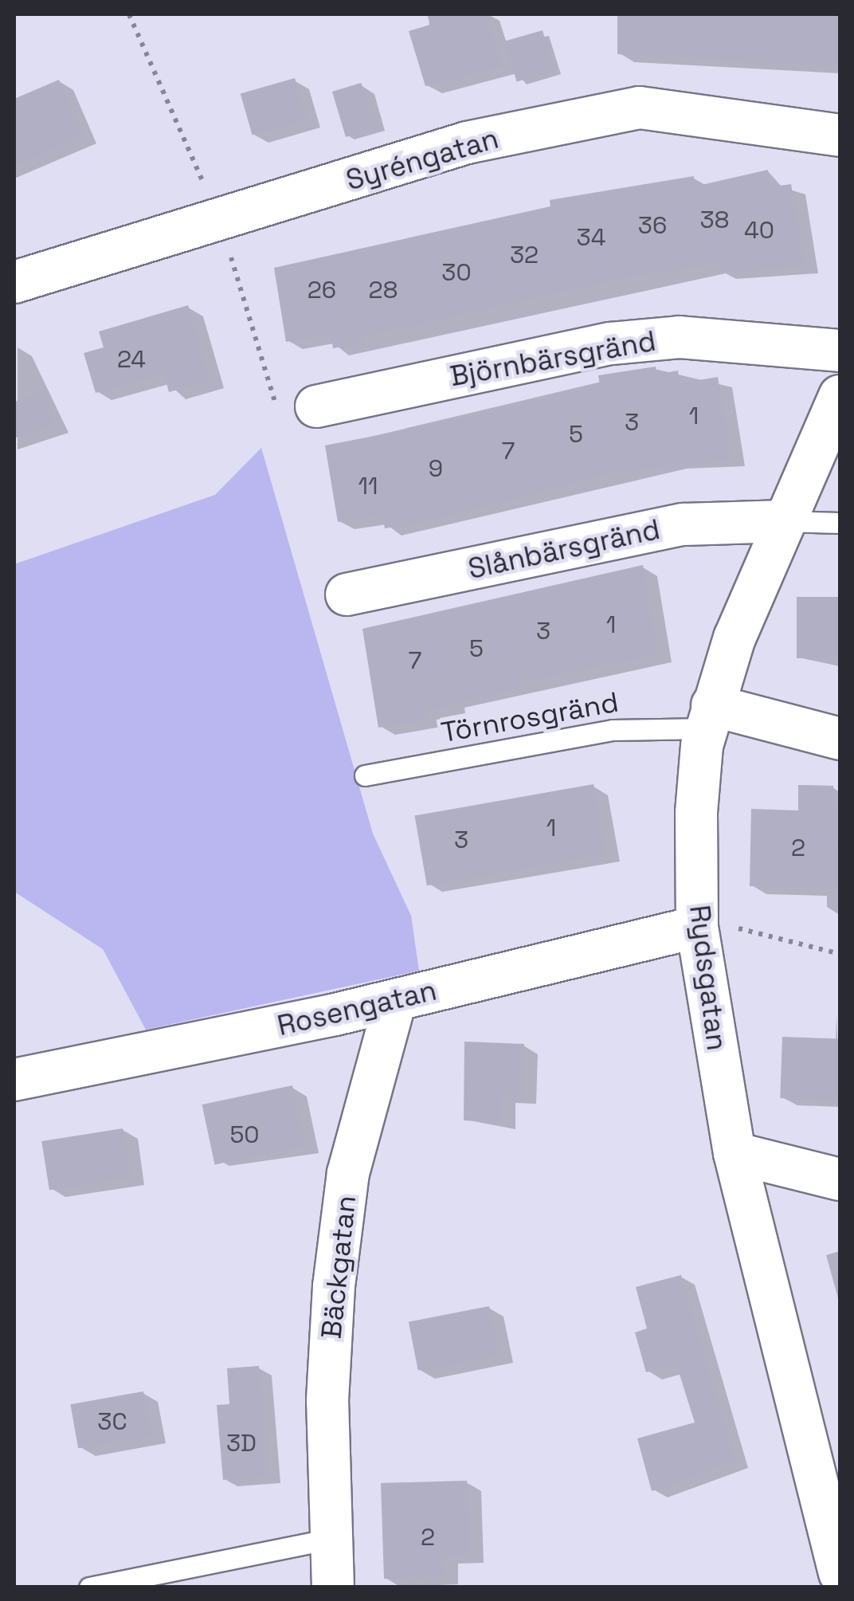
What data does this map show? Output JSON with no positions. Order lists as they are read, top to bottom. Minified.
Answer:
{"streets":{"street":["Syréngatan","Björnbärsgränd","Slånbärsgränd","Rydsgatan","Rosengatan","Bäckgatan"],"lane":["Törnrosgränd"]},"crossings":[["Slånbärsgränd","Rydsgatan"],["Törnrosgränd","Rydsgatan"],["Rydsgatan","Rosengatan"],["Rosengatan","Bäckgatan"]],"house_numbers":["38","36","40","34","32","30","26","28","24","1","3","5","7","9","11","1","3","5","7","1","3","2","50","3C","3D","2"]}
